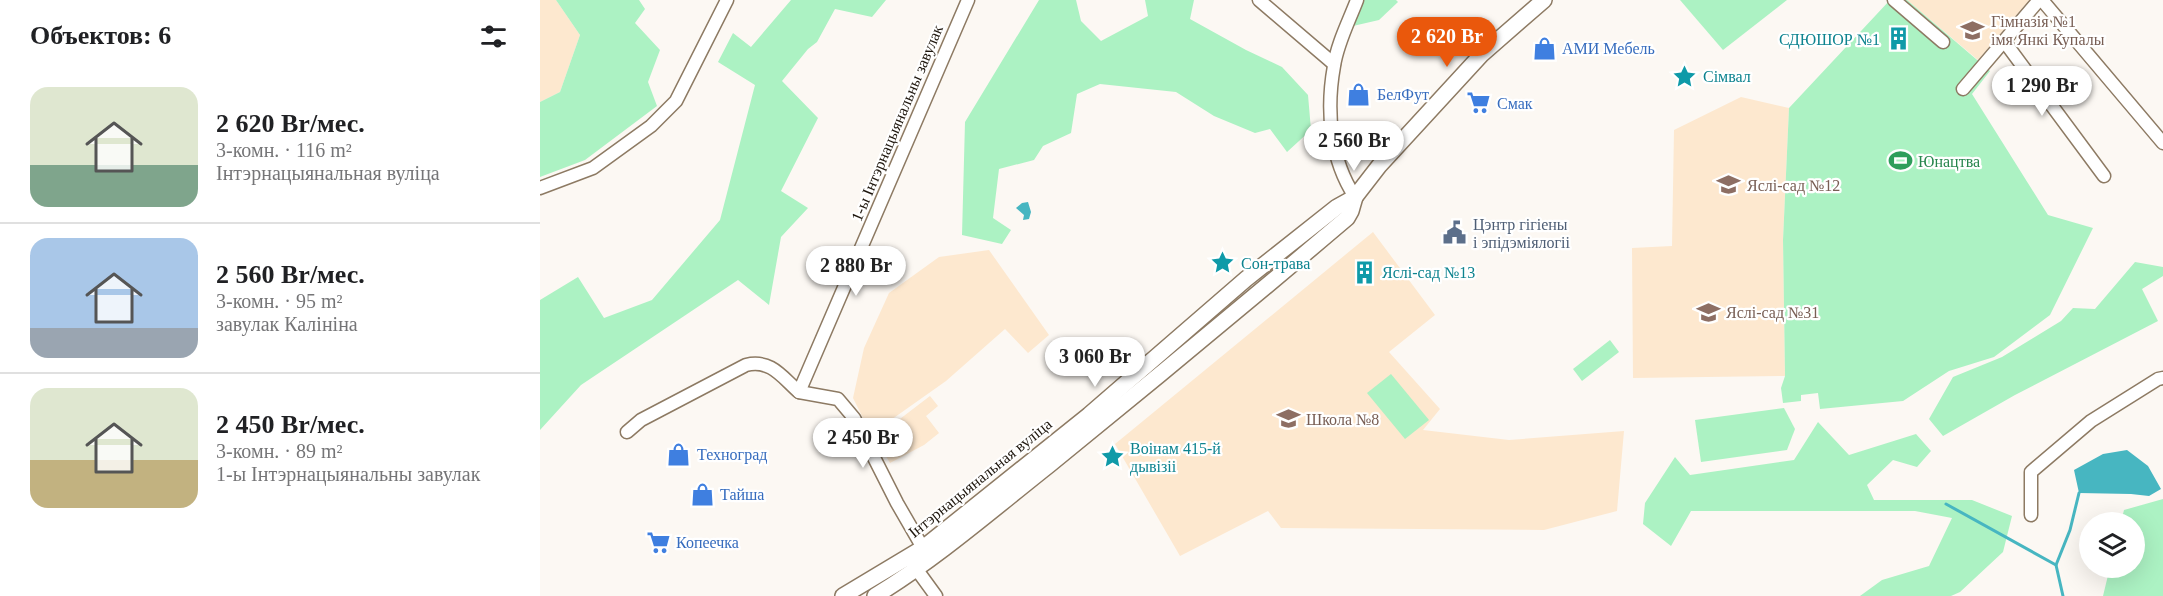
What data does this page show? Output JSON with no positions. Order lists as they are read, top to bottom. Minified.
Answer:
{"streets":{"main road":["Інтэрнацыянальная вуліца"],"street":["1-ы Інтэрнацыянальны завулак"]},"places":{"school or university":["Гімназія №1 імя Янкі Купалы","Яслі-сад №12","Яслі-сад №31","Школа №8"],"building":["СДЮШОР №1","Яслі-сад №13"],"shop":["АМИ Мебель","БелФут","Техноград","Тайша"],"place":["Сімвал","Сон-трава","Воінам 415-й дывізіі"],"supermarket":["Смак","Копеечка"],"sports":["Юнацтва"],"public building":["Цэнтр гігіены і эпідэміялогіі"]},"page":{"heading":"Объектов: 6","price":["2 620 Br","1 290 Br","2 560 Br","2 880 Br","3 060 Br","2 450 Br"],"list":[{"name":"2 620 Br/мес.","note":"3-комн. · 116 m² · Інтэрнацыянальная вуліца"},{"name":"2 560 Br/мес.","note":"3-комн. · 95 m² · завулак Калініна"},{"name":"2 450 Br/мес.","note":"3-комн. · 89 m² · 1-ы Інтэрнацыянальны завулак"}]}}
